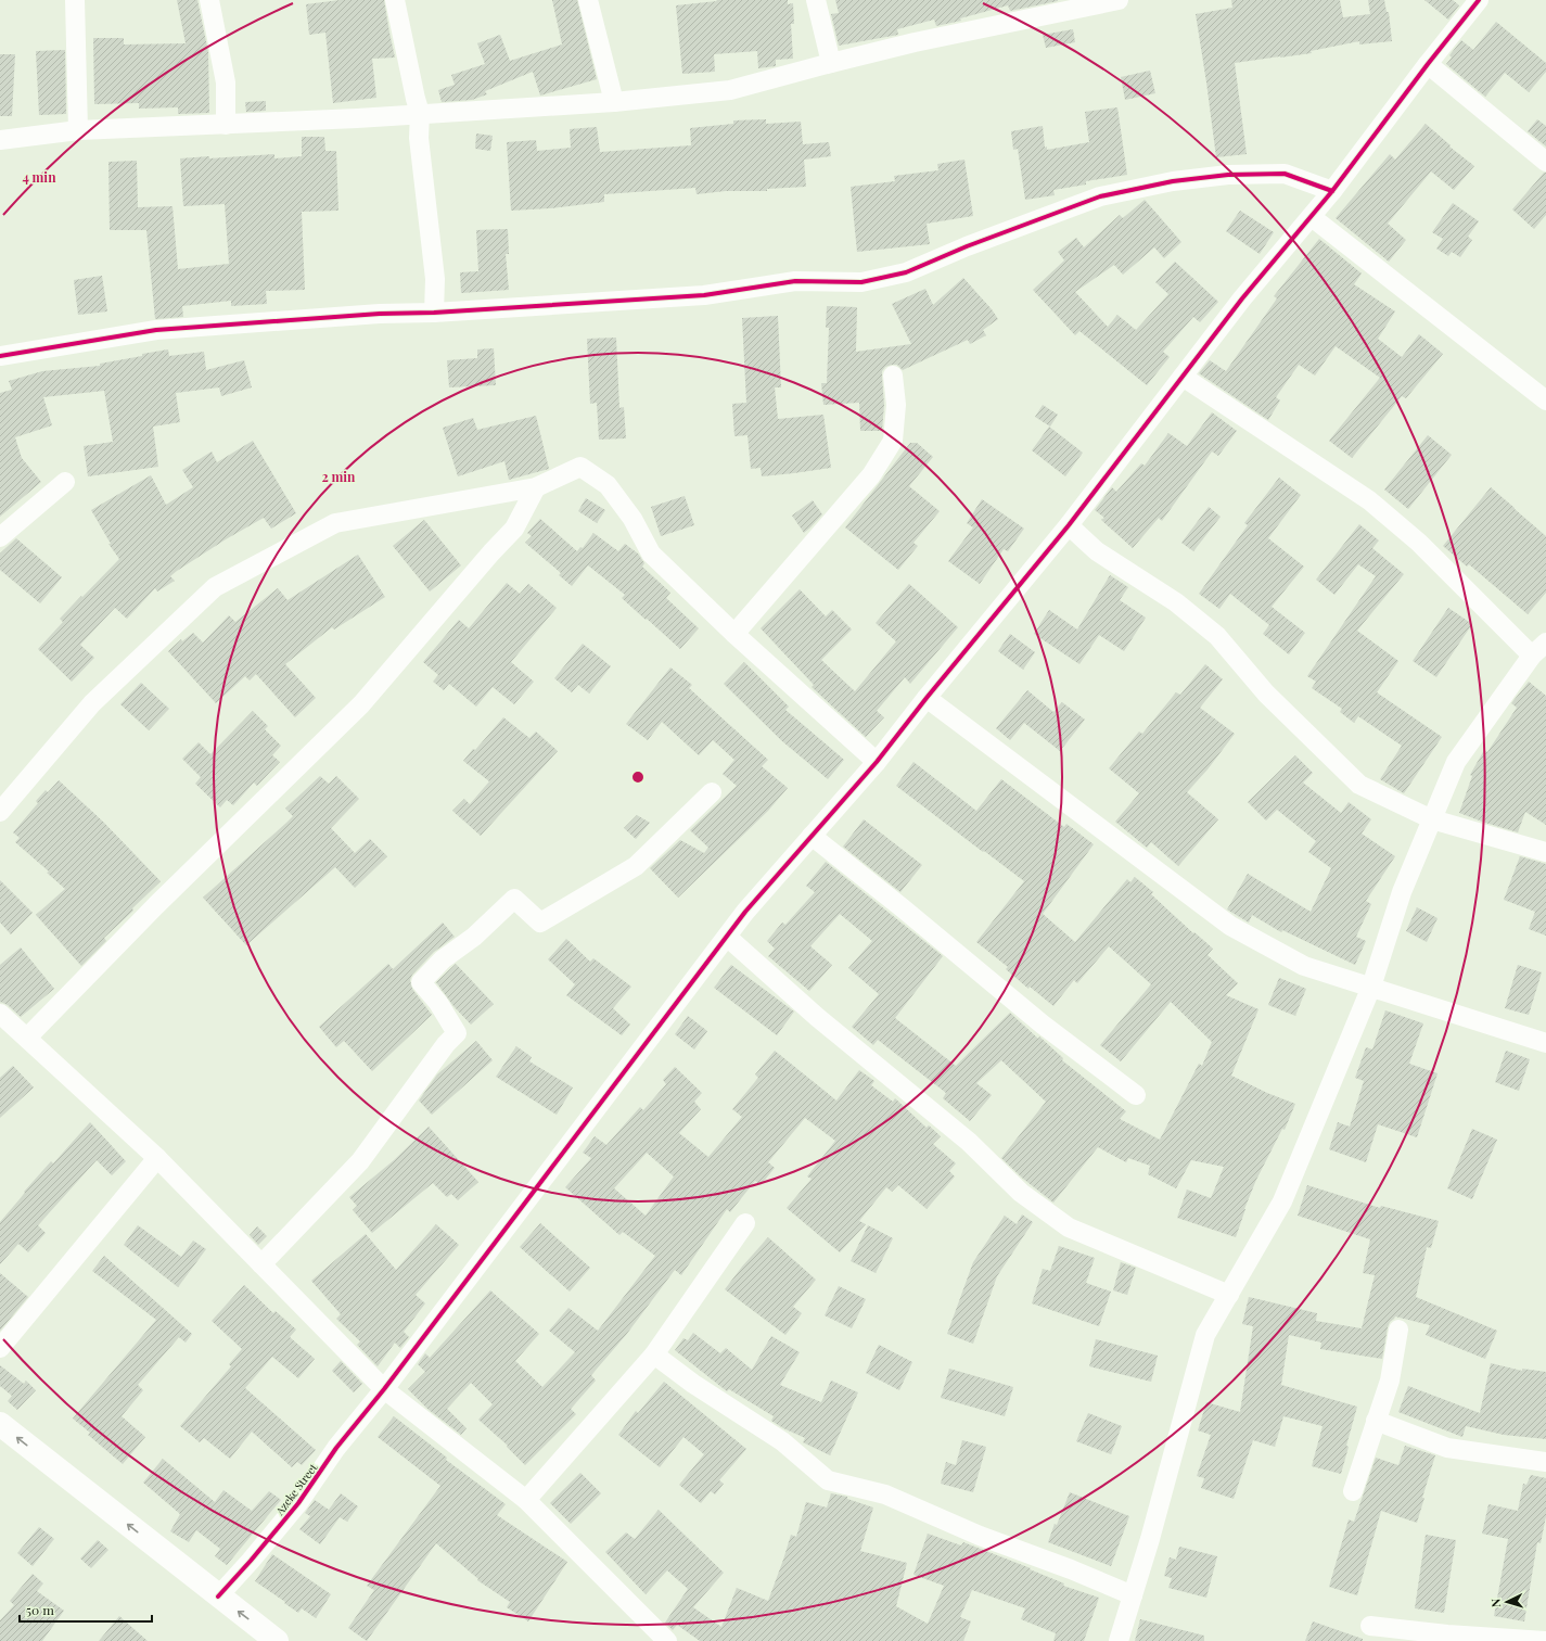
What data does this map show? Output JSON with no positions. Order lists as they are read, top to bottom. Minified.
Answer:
{"streets":{"street":["Azeke Street"]},"scale_bar":"50 m","north":"left","rings":["4 min","2 min"]}
